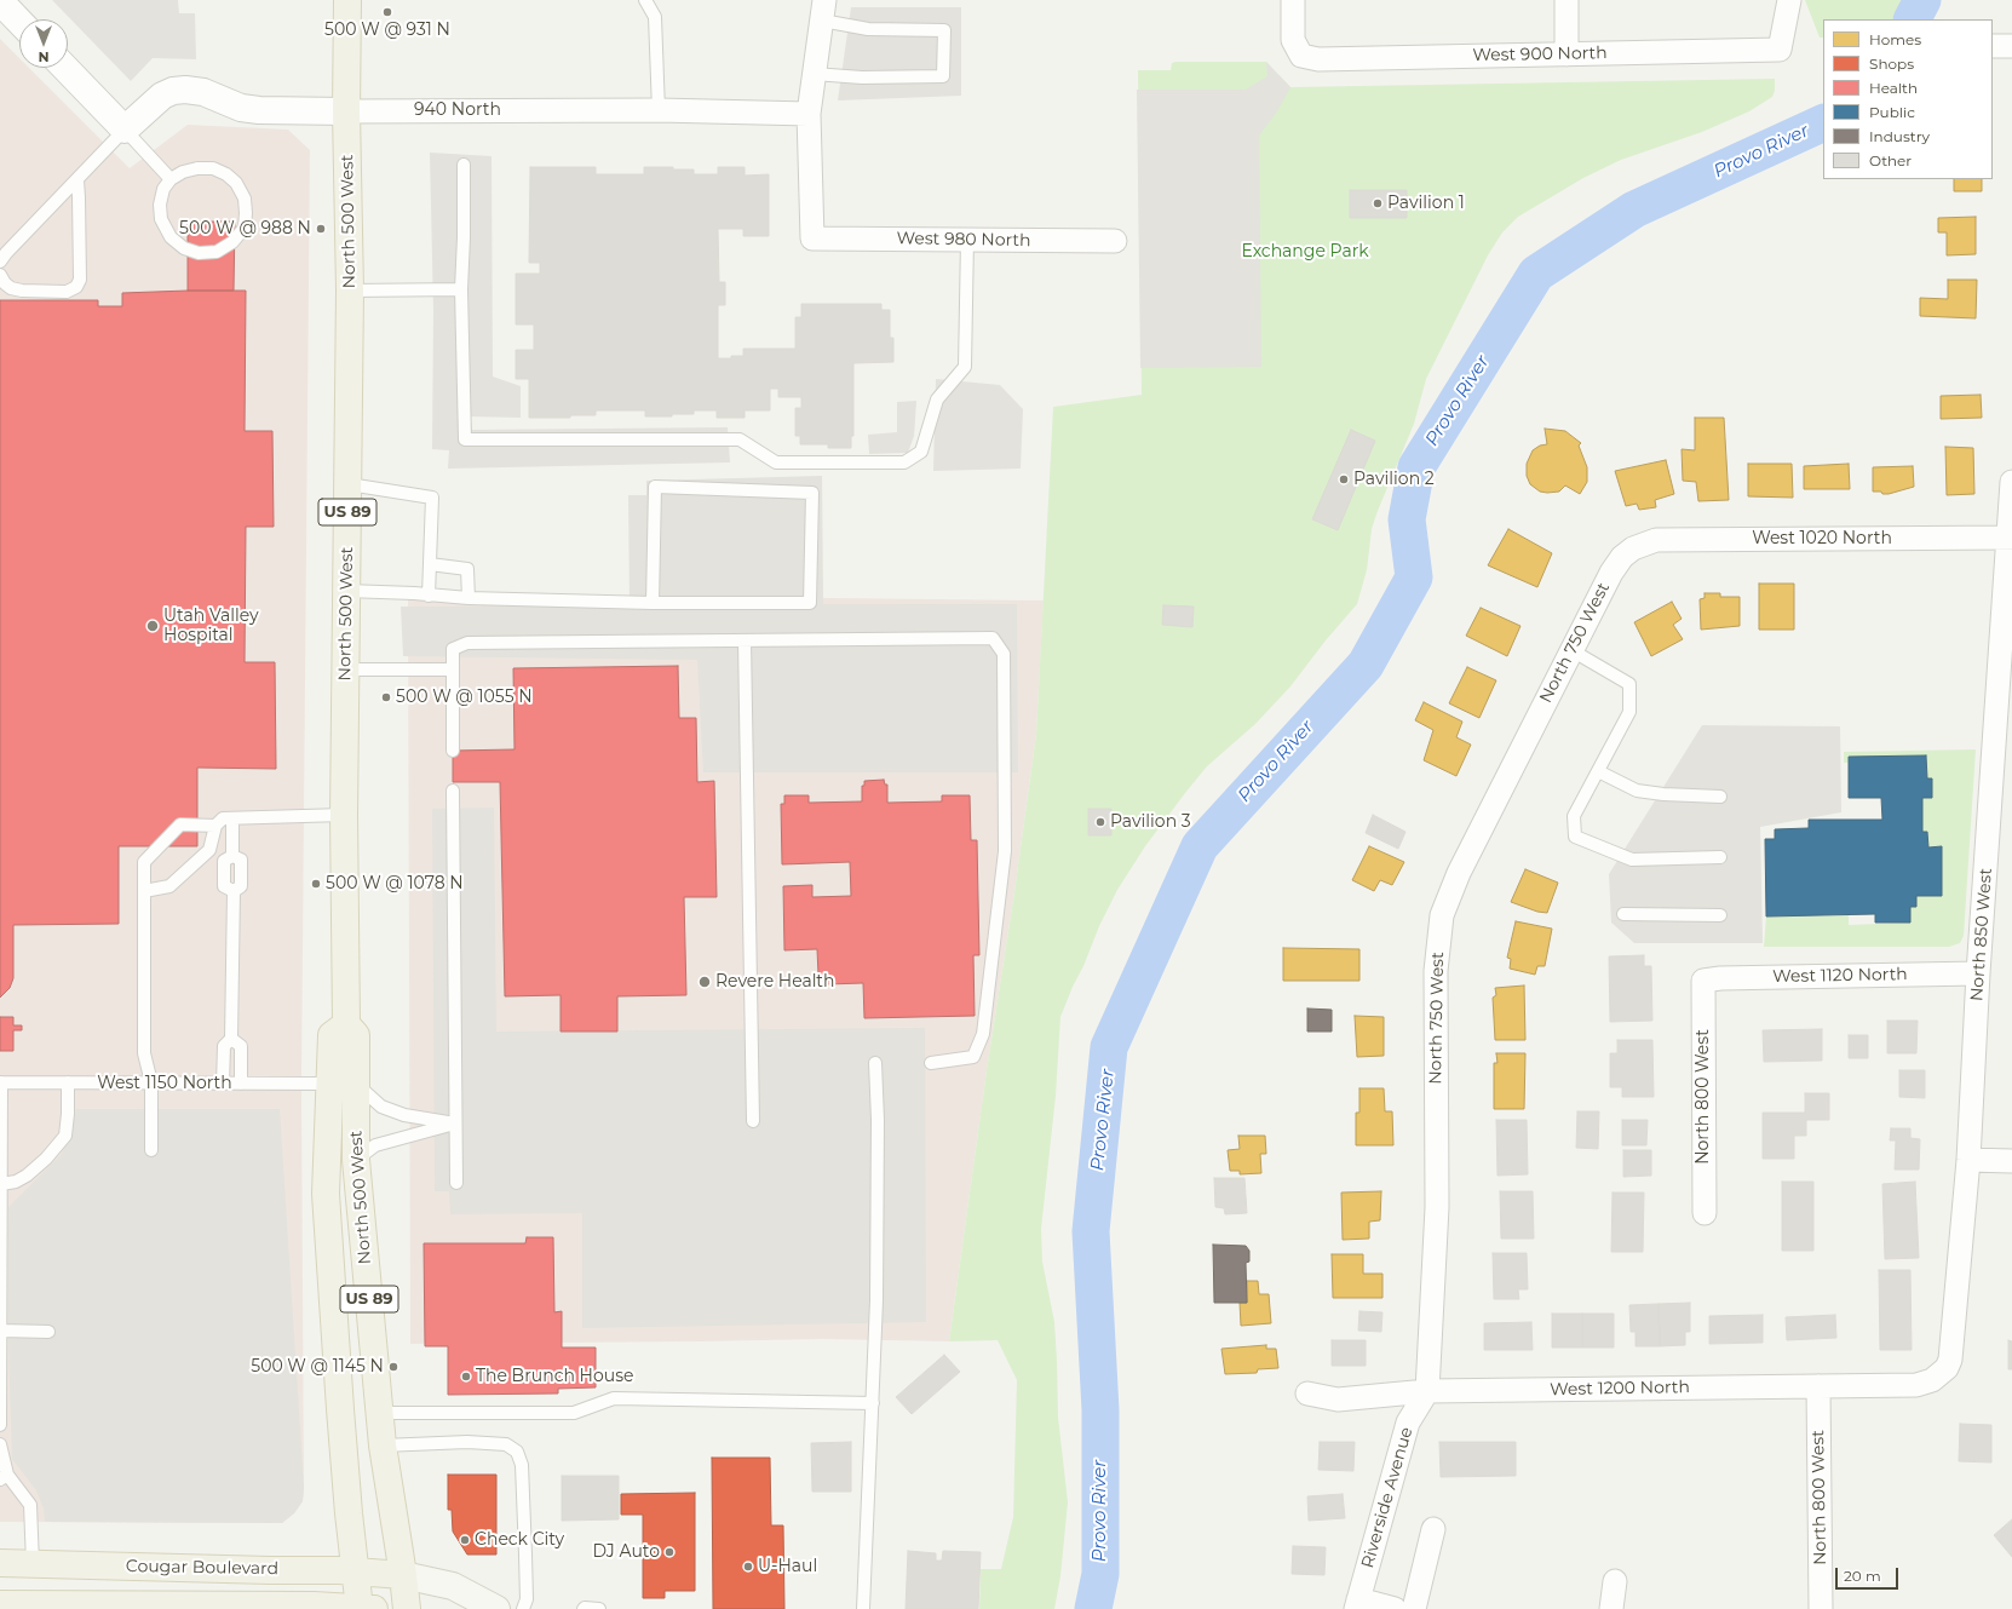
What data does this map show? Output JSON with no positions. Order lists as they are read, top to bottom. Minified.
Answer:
{"streets":{"main road":["North 500 West","US 89","Cougar Boulevard"],"street":["West 900 North","940 North","West 980 North","West 1020 North","North 750 West","North 850 West","West 1120 North","North 800 West","West 1200 North","Riverside Avenue"],"lane":["West 1150 North"]},"crossings":[["940 North","North 500 West"],["940 North","West 980 North"],["North 500 West","US 89"],["North 500 West","West 1150 North"],["North 500 West","Cougar Boulevard"],["US 89","Cougar Boulevard"],["West 1020 North","North 750 West"],["West 1020 North","North 850 West"],["North 750 West","West 1200 North"],["North 750 West","Riverside Avenue"],["North 850 West","West 1120 North"],["North 850 West","West 1200 North"],["West 1120 North","North 800 West"],["North 800 West","West 1200 North"],["West 1200 North","Riverside Avenue"]],"water":["Provo River"],"parks":["Exchange Park"],"places":["500 W @ 931 N","Pavilion 1","500 W @ 988 N","Pavilion 2","Utah Valley Hospital","500 W @ 1055 N","Pavilion 3","500 W @ 1078 N","Revere Health","500 W @ 1145 N","The Brunch House","Check City","DJ Auto","U-Haul"],"legend":["Homes","Shops","Health","Public","Industry","Other"],"scale_bar":"20 m","north":"bottom"}
